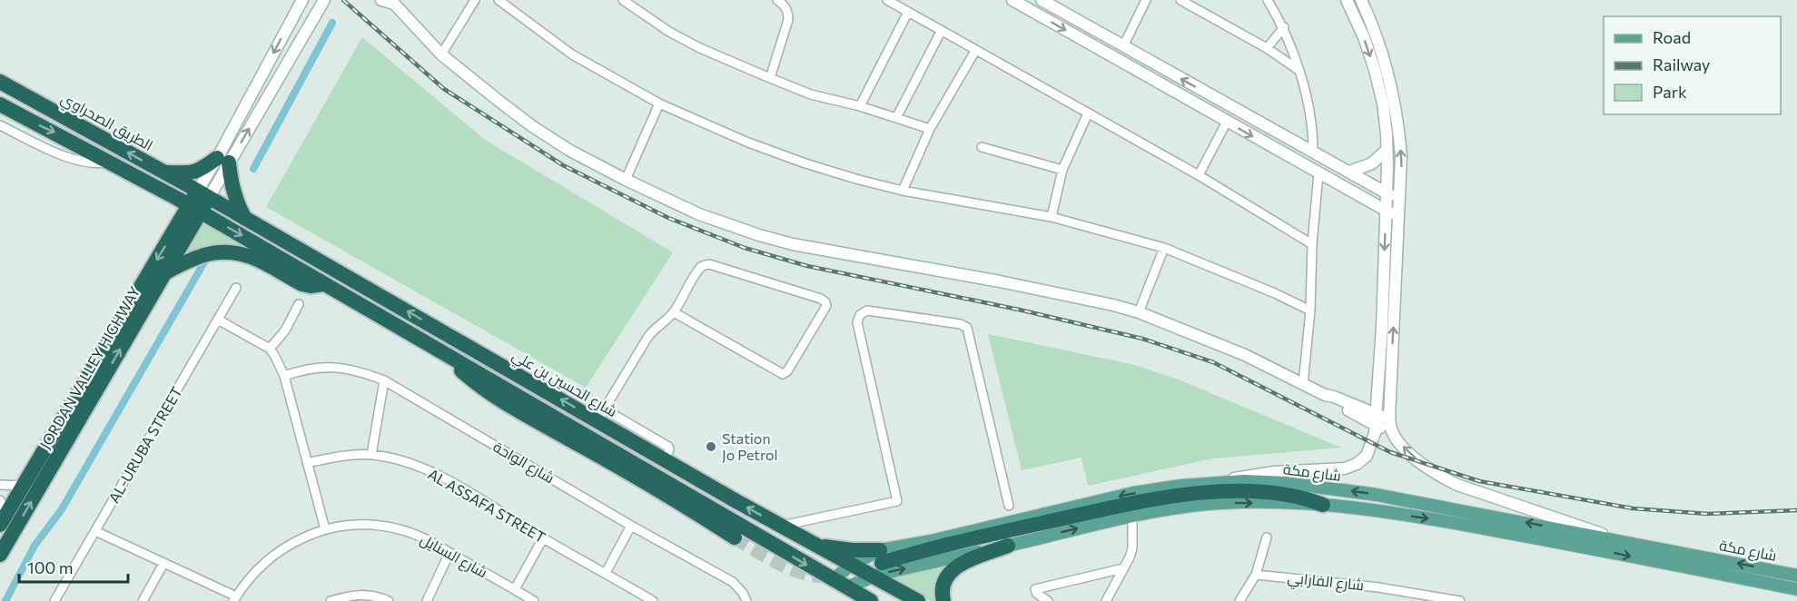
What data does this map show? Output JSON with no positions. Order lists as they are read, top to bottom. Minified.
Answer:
{"streets":{"highway":["الطريق الصحراوي","JORDAN VALLEY HIGHWAY","شارع الحسين بن علي"],"main road":["شارع مكة"],"street":["AL-URUBA STREET","شارع الواحة","AL ASSAFA STREET","شارع السنايل","شارع الفارابي"]},"crossings":[["الطريق الصحراوي","JORDAN VALLEY HIGHWAY"],["الطريق الصحراوي","شارع الحسين بن علي"],["JORDAN VALLEY HIGHWAY","شارع الحسين بن علي"],["شارع الحسين بن علي","شارع مكة"]],"places":["Station Jo Petrol"],"legend":["Road","Railway","Park"],"scale_bar":"100 m"}
